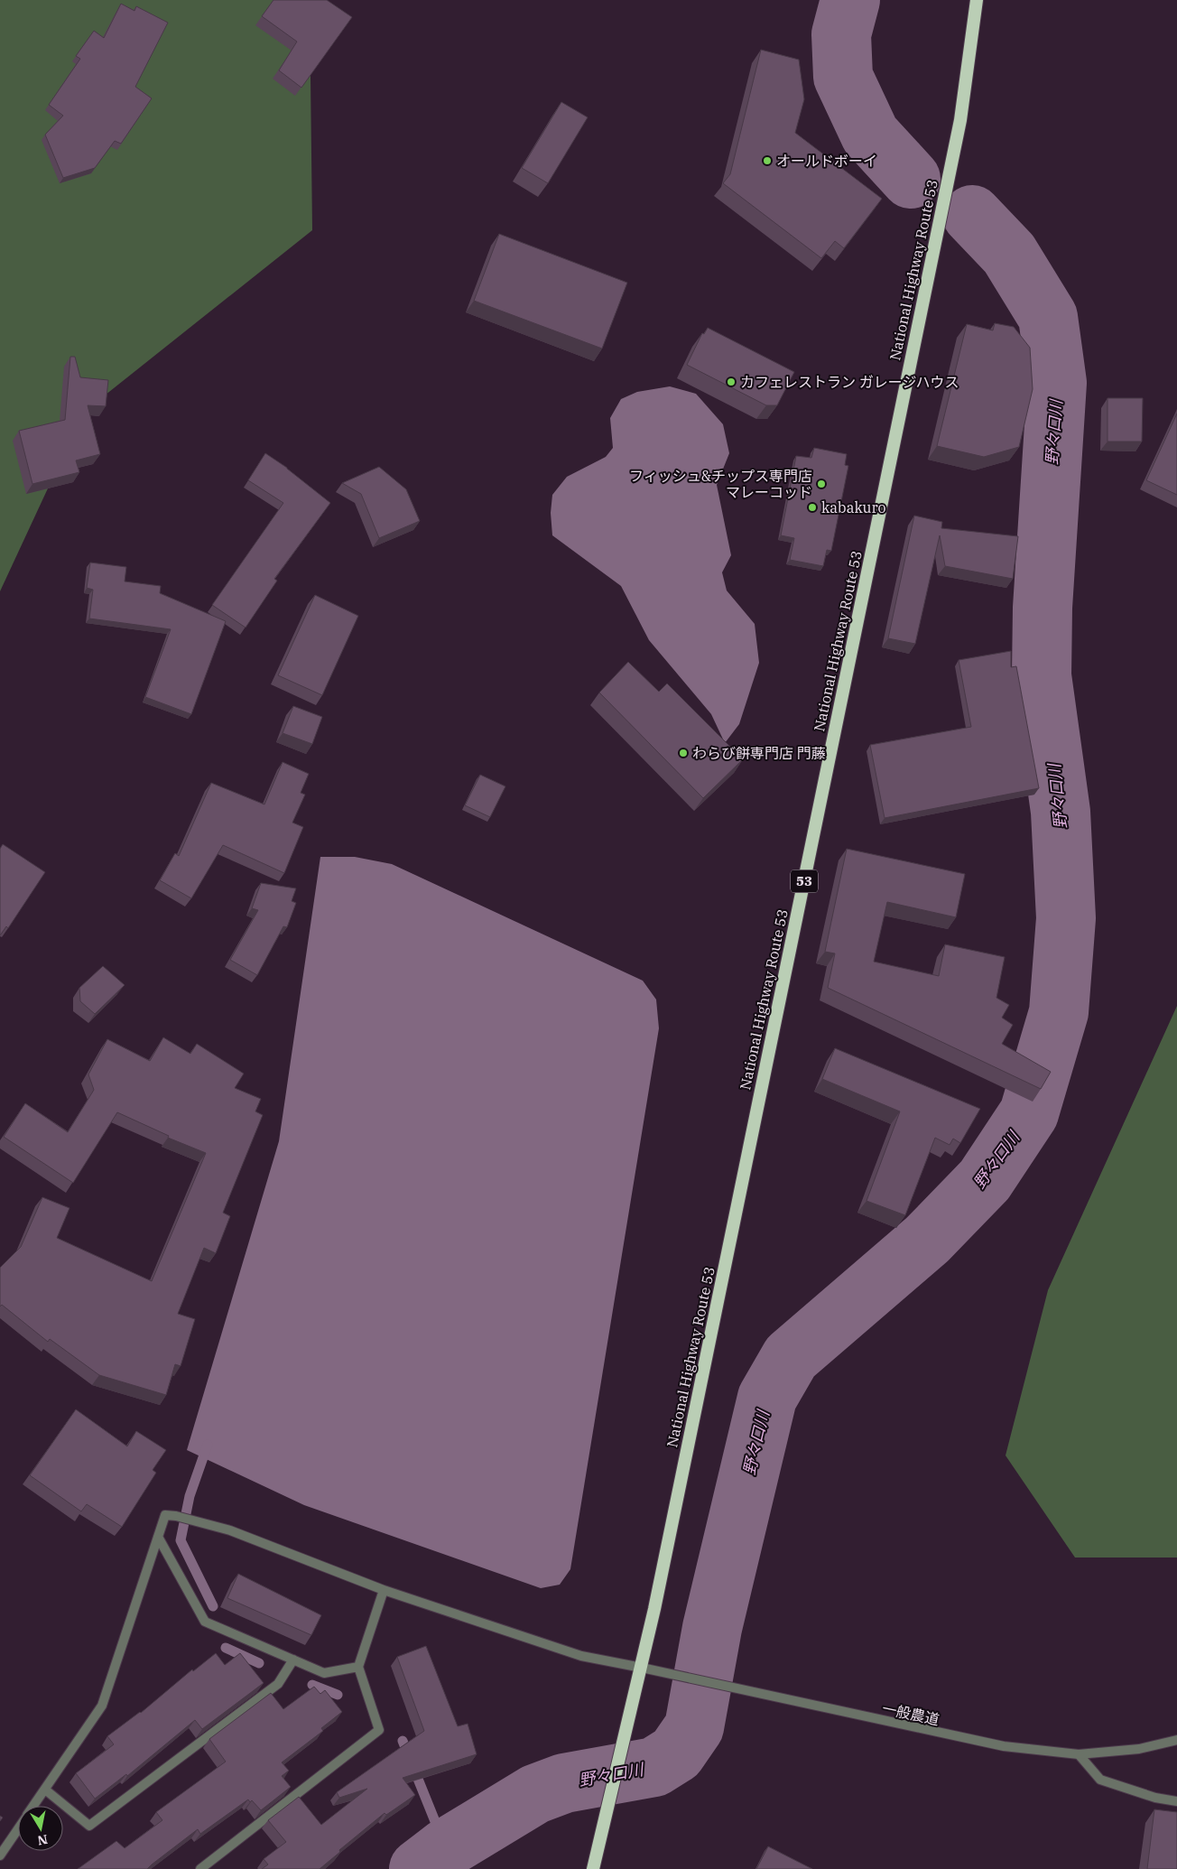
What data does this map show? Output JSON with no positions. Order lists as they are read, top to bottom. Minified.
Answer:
{"streets":{"highway":["National Highway Route 53","53"],"street":["一般農道"]},"crossings":[["National Highway Route 53","一般農道"]],"water":["野々口川"],"places":["オールドボーイ","カフェレストラン ガレージハウス","フィッシュ&チップス専門店 マレーコッド","kabakuro","わらび餅専門店 門藤"],"north":"bottom"}
